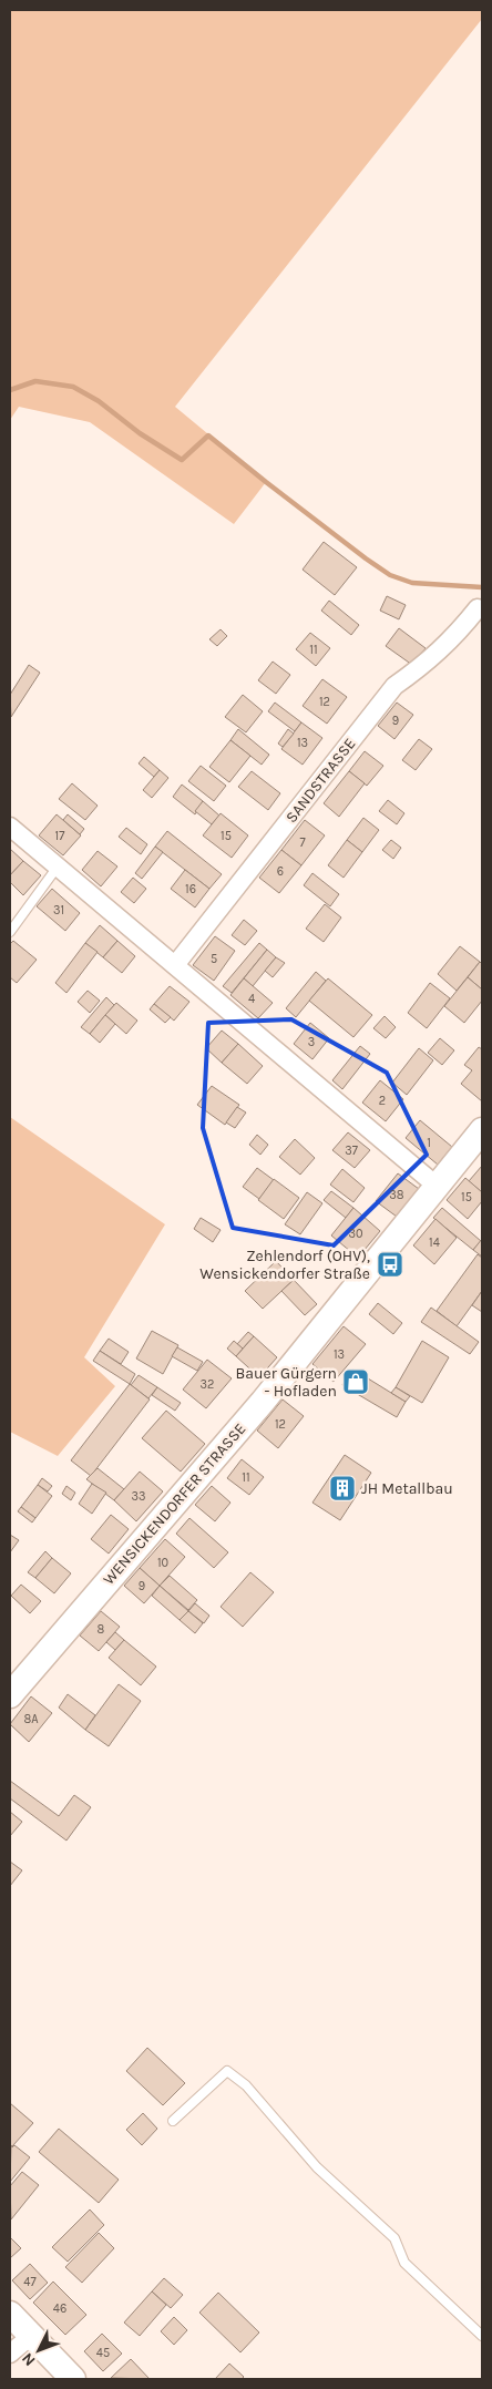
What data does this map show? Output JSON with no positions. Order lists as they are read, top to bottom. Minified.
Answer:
{"streets":{"main road":["WENSICKENDORFER STRASSE"],"street":["SANDSTRASSE"]},"places":{"bus stop":["Zehlendorf (OHV), Wensickendorfer Straße"],"shop":["Bauer Gürgern - Hofladen"],"building":["JH Metallbau"]},"house_numbers":["11","12","9","13","17","15","7","6","16","31","5","4","3","2","1","37","38","15","30","14","13","32","12","11","33","10","9","8","8A","47","46","45"],"north":"bottom left"}
